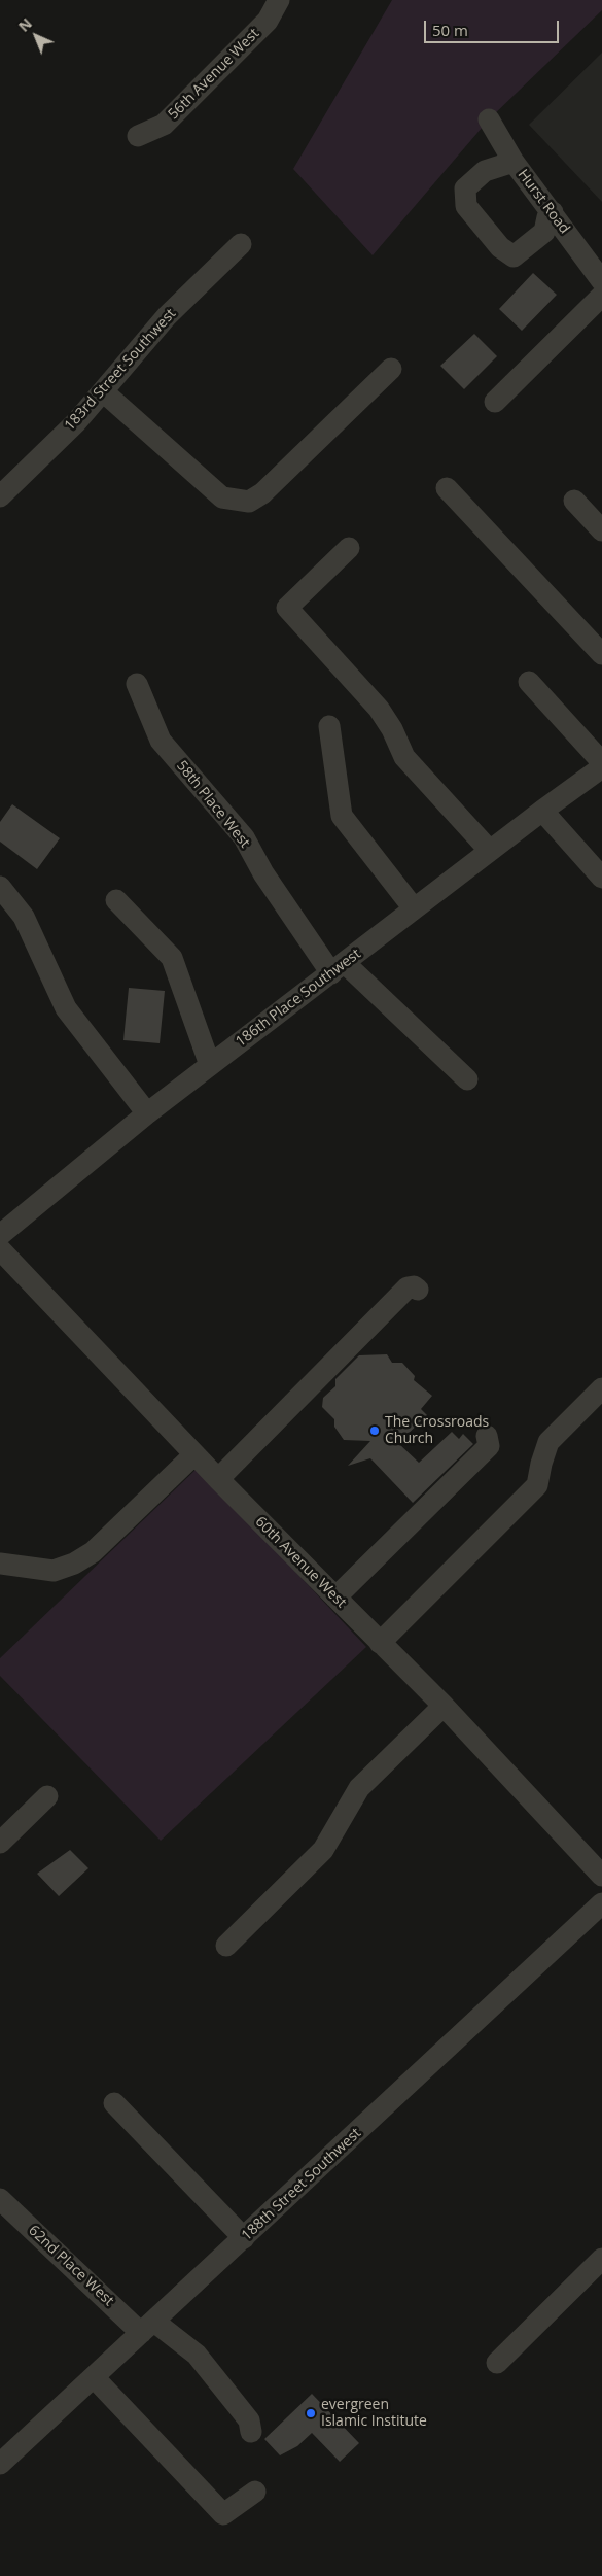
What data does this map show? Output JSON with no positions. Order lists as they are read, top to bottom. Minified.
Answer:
{"streets":{"street":["56th Avenue West","Hurst Road","183rd Street Southwest","58th Place West","186th Place Southwest","60th Avenue West","188th Street Southwest","62nd Place West"]},"crossings":[["58th Place West","186th Place Southwest"],["188th Street Southwest","62nd Place West"]],"places":["The Crossroads Church","evergreen Islamic Institute"],"scale_bar":"50 m","north":"top left"}
